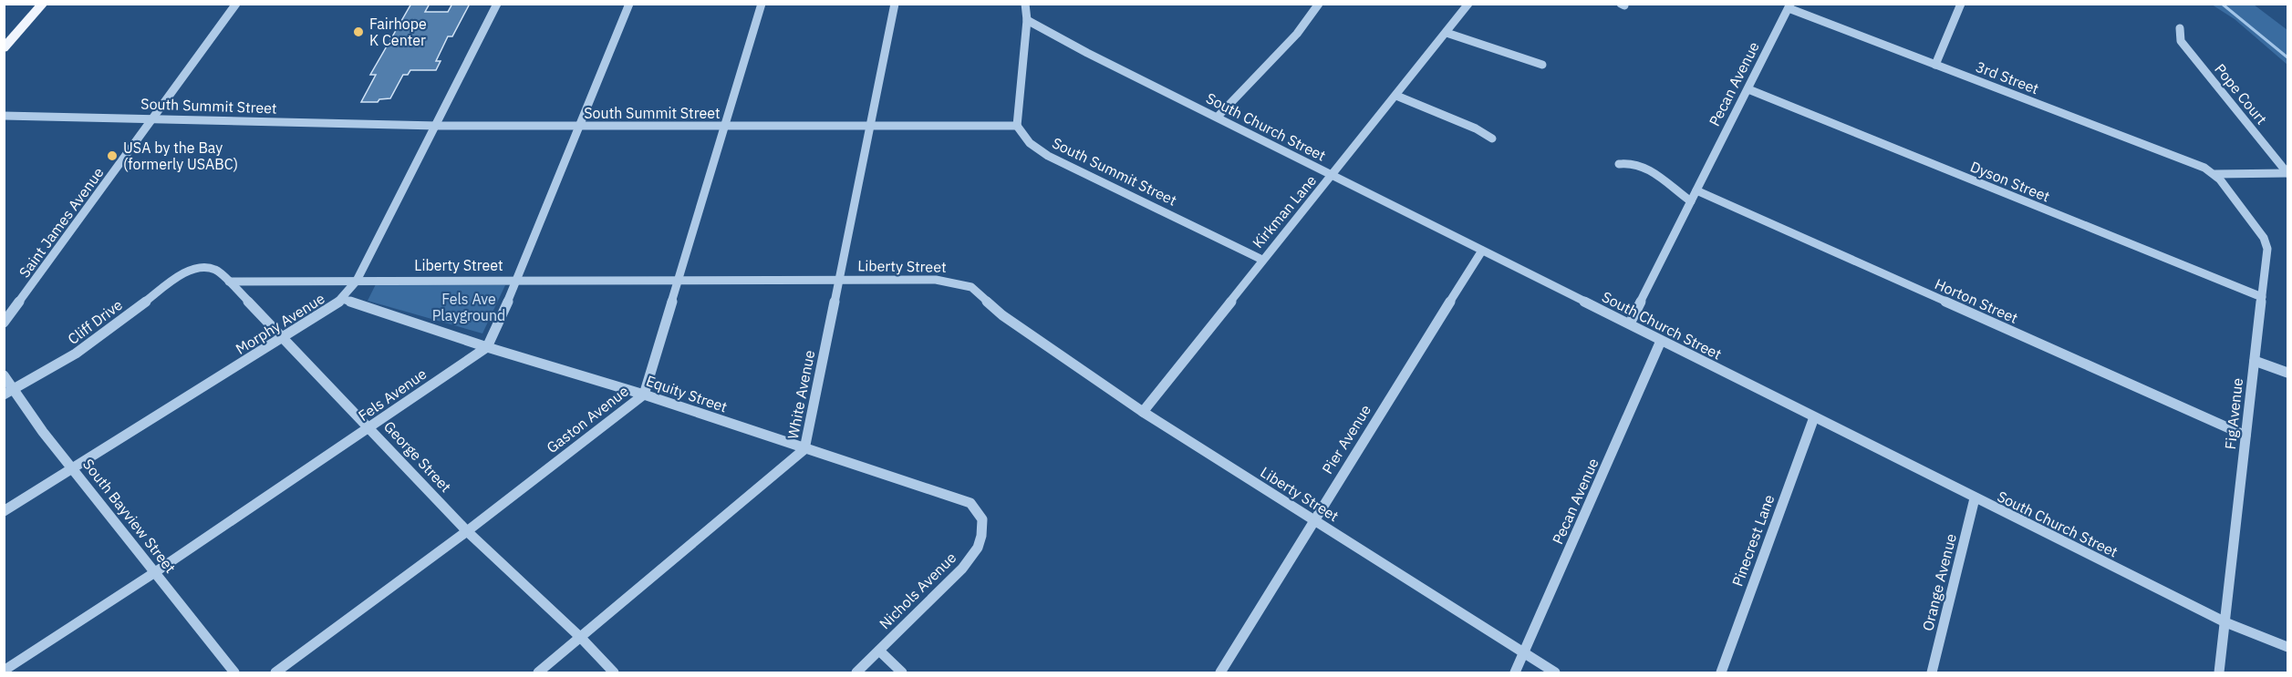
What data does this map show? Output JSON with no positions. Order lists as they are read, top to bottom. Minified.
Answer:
{"streets":{"street":["3rd Street","Pecan Avenue","Pope Court","South Summit Street","South Church Street","Dyson Street","Kirkman Lane","Saint James Avenue","Liberty Street","Horton Street","Cliff Drive","Morphy Avenue","Equity Street","Fels Avenue","White Avenue","Fig Avenue","Gaston Avenue","Pier Avenue","George Street","South Bayview Street","Pinecrest Lane","Orange Avenue","Nichols Avenue"]},"crossings":[["3rd Street","Pecan Avenue"],["3rd Street","Fig Avenue"],["Pecan Avenue","South Church Street"],["Pecan Avenue","Dyson Street"],["Pecan Avenue","Liberty Street"],["Pecan Avenue","Horton Street"],["South Summit Street","Kirkman Lane"],["South Summit Street","Saint James Avenue"],["South Summit Street","Morphy Avenue"],["South Summit Street","White Avenue"],["South Summit Street","Gaston Avenue"],["South Church Street","Kirkman Lane"],["South Church Street","Fig Avenue"],["South Church Street","Pier Avenue"],["South Church Street","Pinecrest Lane"],["South Church Street","Orange Avenue"],["Dyson Street","Fig Avenue"],["Kirkman Lane","Liberty Street"],["Liberty Street","Morphy Avenue"],["Liberty Street","White Avenue"],["Liberty Street","Gaston Avenue"],["Liberty Street","Pier Avenue"],["Liberty Street","George Street"],["Horton Street","Fig Avenue"],["Cliff Drive","George Street"],["Cliff Drive","South Bayview Street"],["Morphy Avenue","Equity Street"],["Morphy Avenue","George Street"],["Morphy Avenue","South Bayview Street"],["Equity Street","Fels Avenue"],["Equity Street","White Avenue"],["Equity Street","Gaston Avenue"],["Equity Street","Nichols Avenue"],["Fels Avenue","George Street"],["Fels Avenue","South Bayview Street"],["White Avenue","George Street"],["Gaston Avenue","George Street"]],"parks":["Fels Ave Playground"],"places":["Fairhope K Center","USA by the Bay (formerly USABC)"]}
